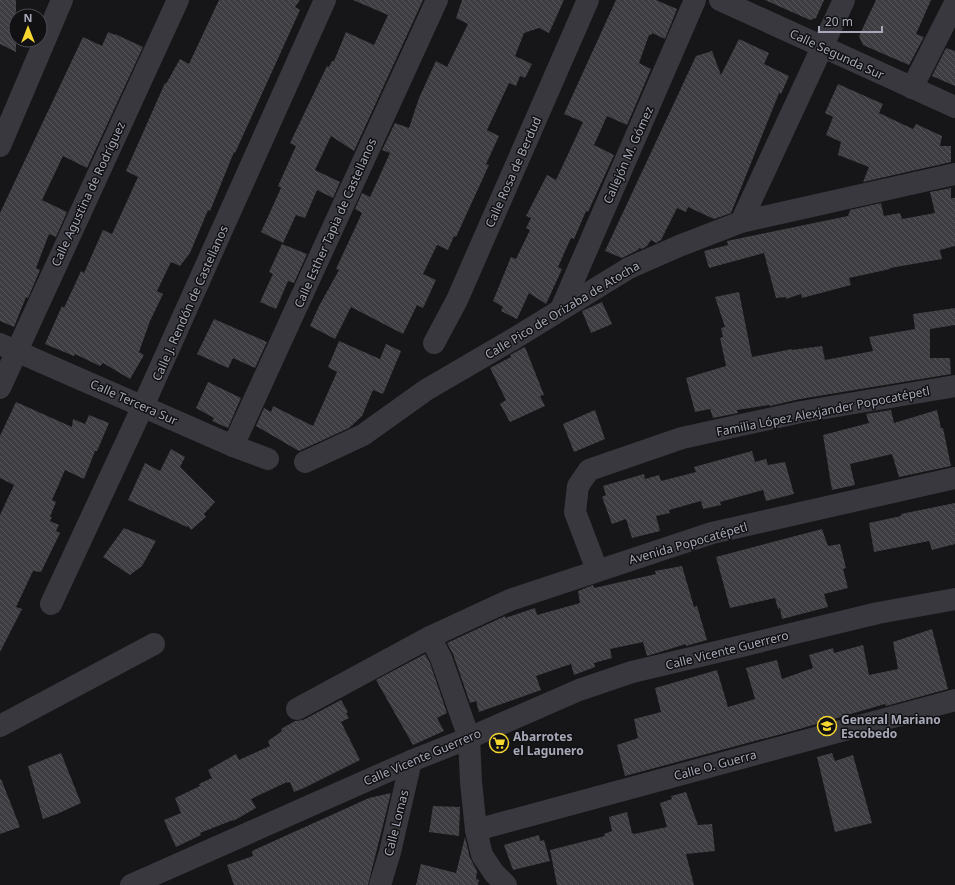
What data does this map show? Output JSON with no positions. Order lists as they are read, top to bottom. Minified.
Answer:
{"streets":{"street":["Calle Segunda Sur","Callejón M. Gómez","Calle Rosa de Berdud","Calle Agustina de Rodríguez","Calle Esther Tapia de Castellanos","Calle J. Rendón de Castellanos","Calle Pico de Orizaba de Atocha","Calle Tercera Sur","Familia López Alexjander Popocatépetl","Avenida Popocatépetl","Calle Vicente Guerrero","Calle O. Guerra","Calle Lomas"]},"crossings":[["Callejón M. Gómez","Calle Pico de Orizaba de Atocha"],["Calle Agustina de Rodríguez","Calle Tercera Sur"],["Calle Esther Tapia de Castellanos","Calle Tercera Sur"],["Calle J. Rendón de Castellanos","Calle Tercera Sur"],["Familia López Alexjander Popocatépetl","Avenida Popocatépetl"],["Calle Vicente Guerrero","Calle Lomas"]],"places":{"school or university":["General Mariano Escobedo"],"supermarket":["Abarrotes el Lagunero"]},"scale_bar":"20 m","north":"top"}
